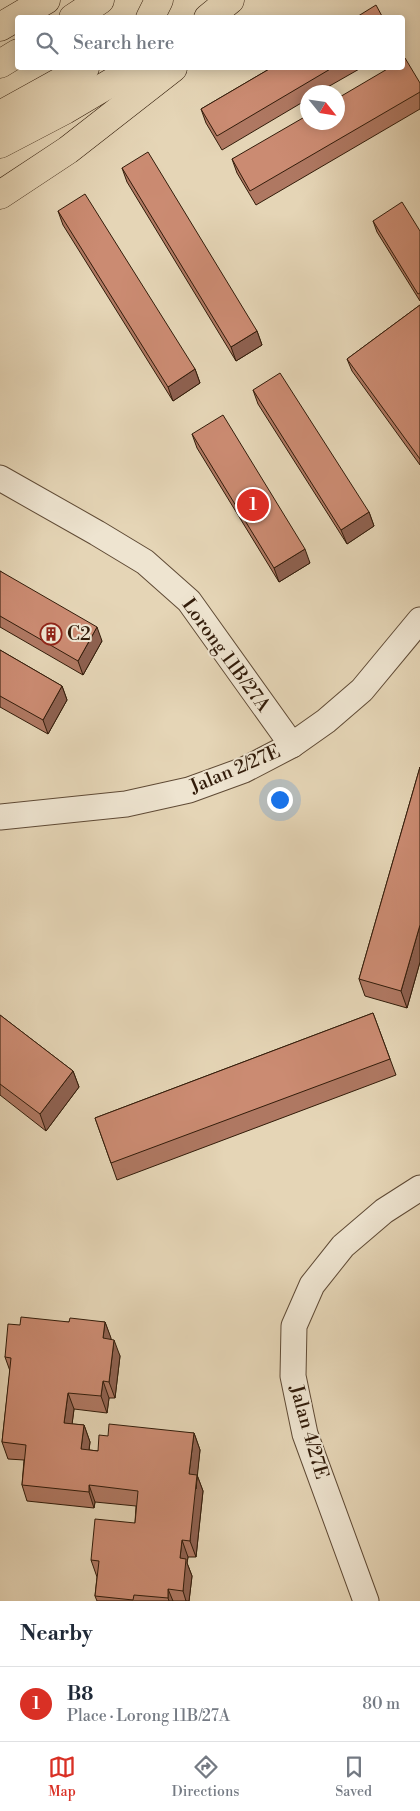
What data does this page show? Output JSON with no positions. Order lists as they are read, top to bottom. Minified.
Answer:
{"streets":{"street":["Lorong 11B/27A","Jalan 2/27E","Jalan 4/27E"]},"crossings":[["Lorong 11B/27A","Jalan 2/27E"]],"places":{"building":["C2"]},"north":"bottom right","page":{"search":"Search here","pins":"1","heading":"Nearby","list":[{"mark":"1","name":"B8","note":"Place · Lorong 11B/27A","value":"80 m"}],"nav":["Map","Directions","Saved"]}}
